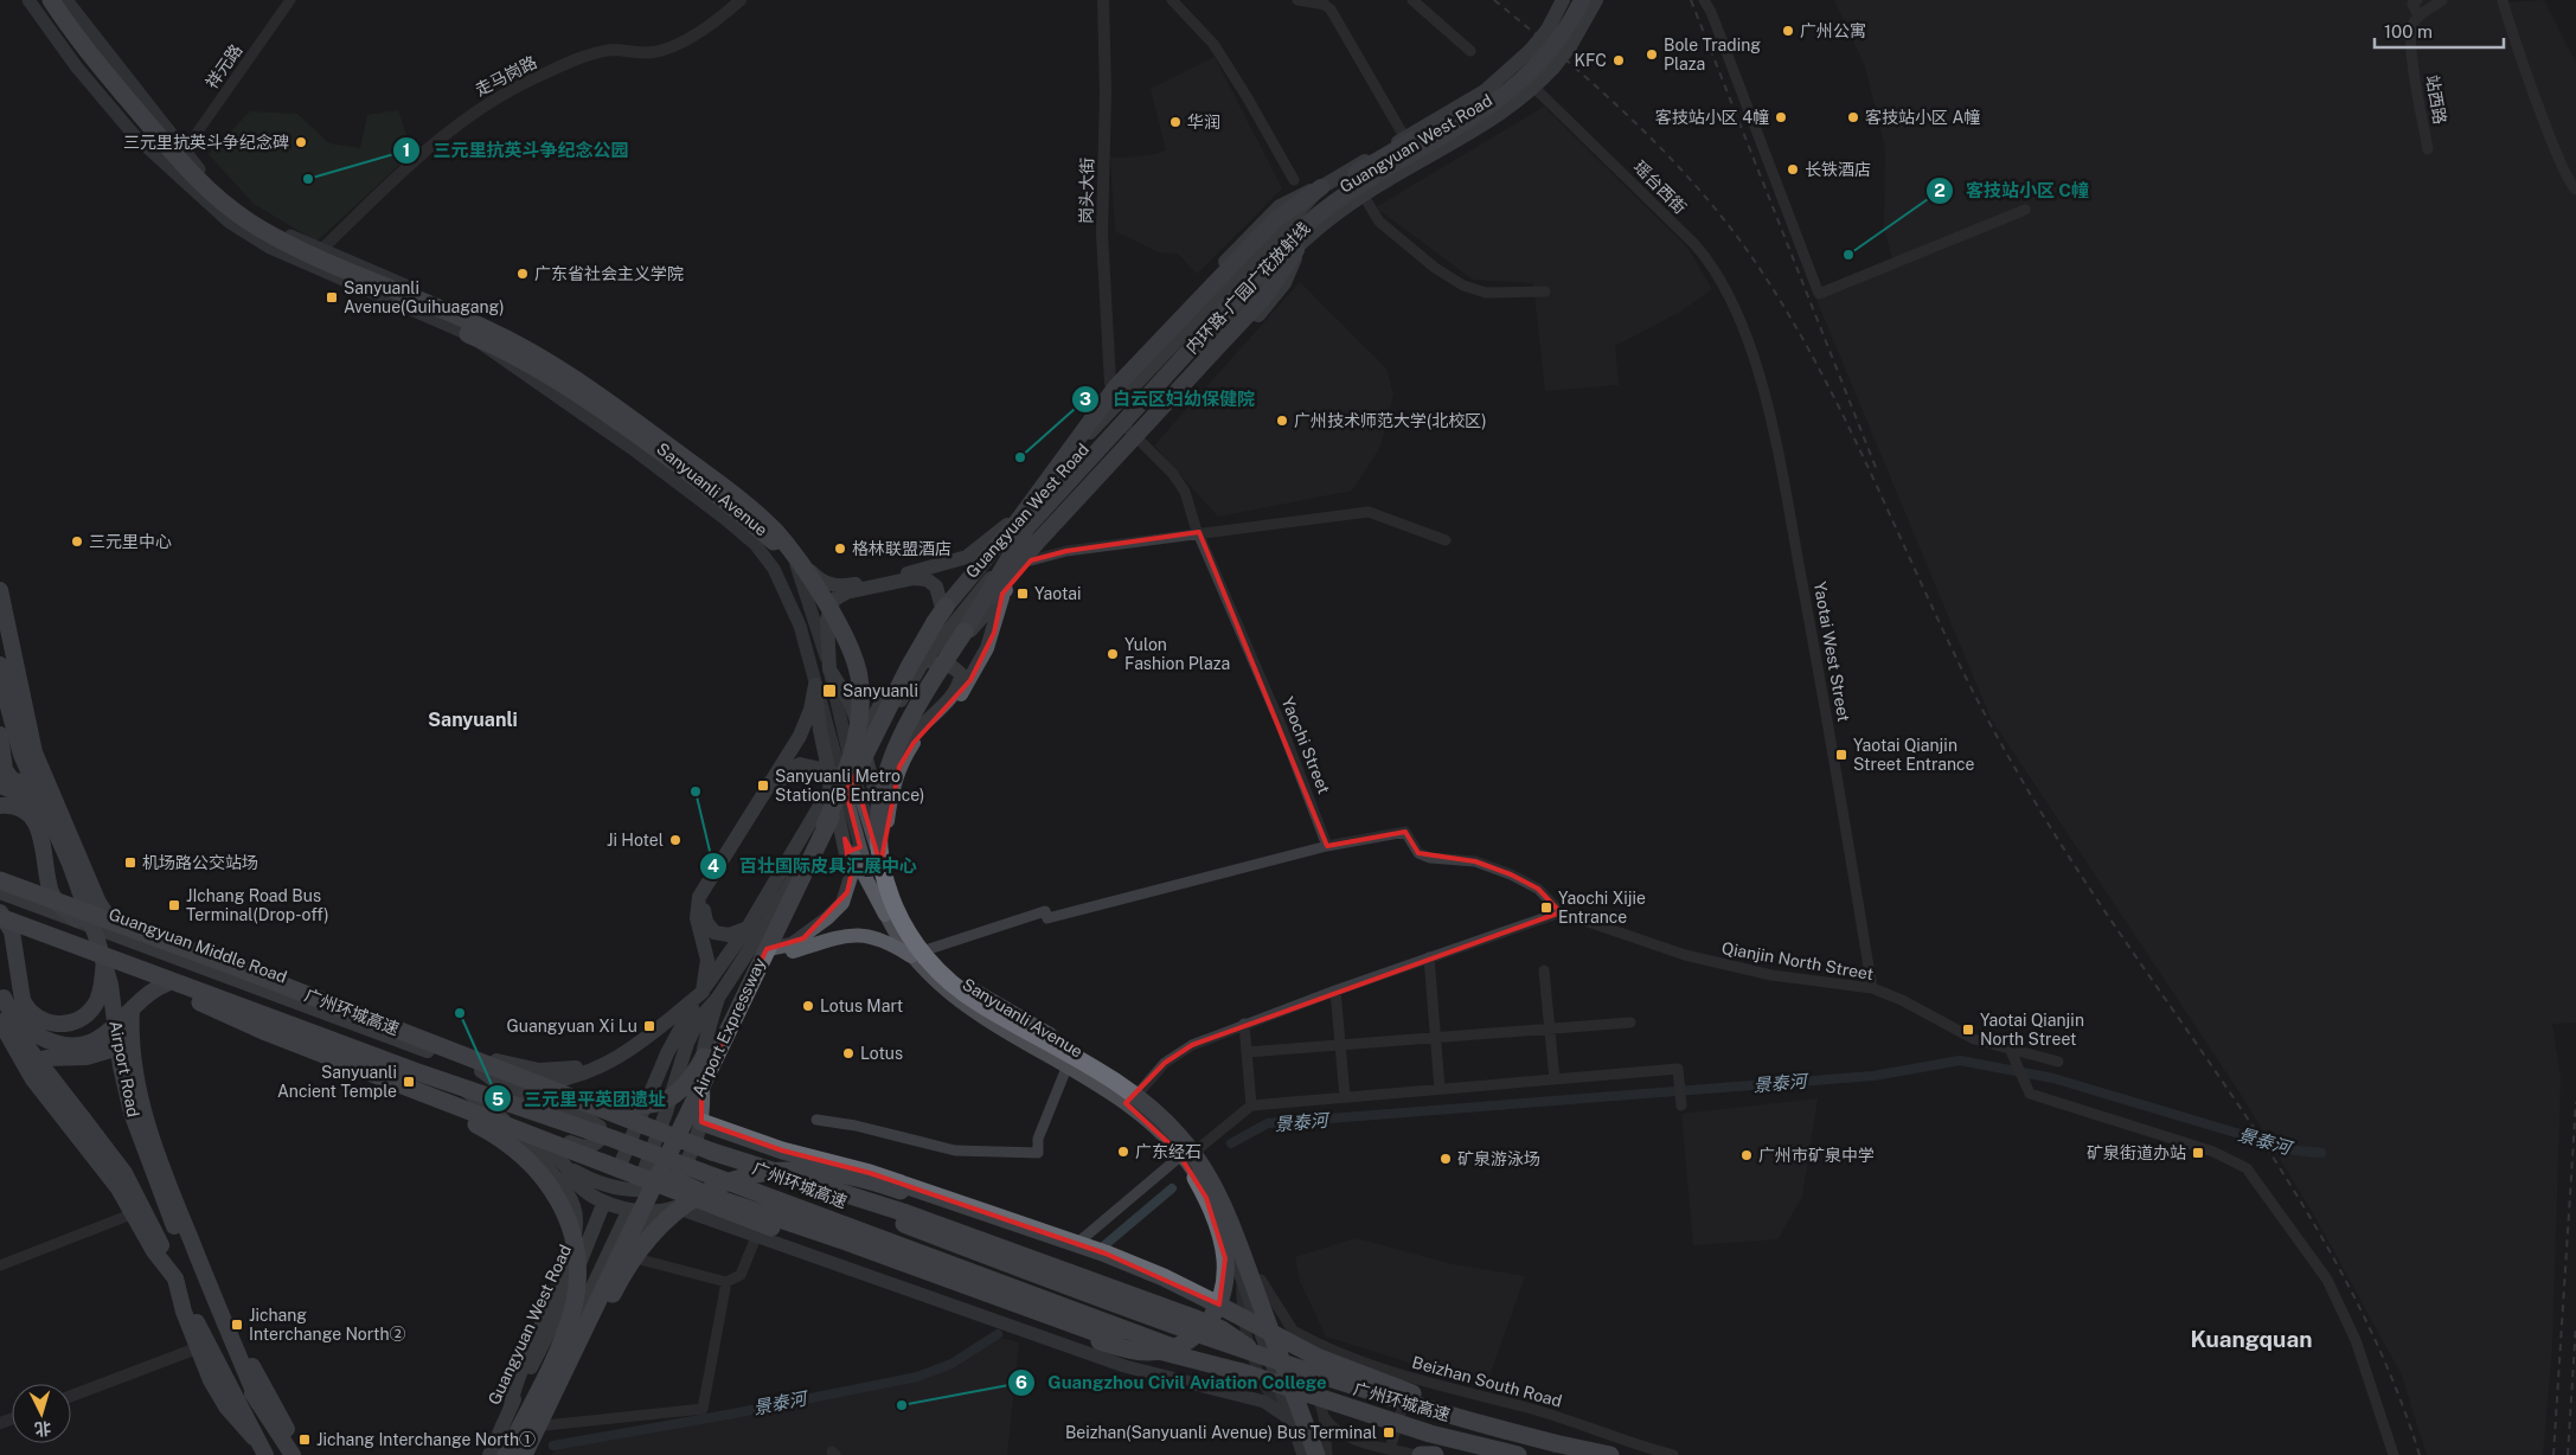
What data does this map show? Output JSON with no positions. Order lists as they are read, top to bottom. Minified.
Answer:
{"streets":{"highway":["内环路-广园广花放射线","广州环城高速","Airport Expressway","Airport Road"],"main road":["Guangyuan West Road","Sanyuanli Avenue","Guangyuan Middle Road"],"street":["祥元路","走马岗路","站西路","瑶台西街","岗头大街","Yaochi Street","Qianjin North Street","Beizhan South Road"]},"crossings":[["祥元路","Sanyuanli Avenue"],["走马岗路","Sanyuanli Avenue"],["Guangyuan West Road","瑶台西街"],["Guangyuan West Road","内环路-广园广花放射线"],["Guangyuan West Road","Sanyuanli Avenue"],["Guangyuan West Road","Yaochi Street"],["Guangyuan West Road","Guangyuan Middle Road"],["Guangyuan West Road","Airport Expressway"],["瑶台西街","Qianjin North Street"],["广州环城高速","Airport Road"]],"districts":["Sanyuanli","Kuangquan"],"water":["景泰河"],"places":{"other":["广州公寓","Bole Trading Plaza","KFC","客技站小区 4幢","客技站小区 A幢","华润","三元里抗英斗争纪念碑","长铁酒店","三元里抗英斗争纪念公园","客技站小区 C幢","广东省社会主义学院","广州技术师范大学(北校区)","白云区妇幼保健院","三元里中心","格林联盟酒店","Yulon Fashion Plaza","百壮国际皮具汇展中心","Ji Hotel","Lotus Mart","三元里平英团遗址","Lotus","广东经石","广州市矿泉中学","矿泉游泳场","Guangzhou Civil Aviation College"],"transit":["Sanyuanli Avenue(Guihuagang)","Yaotai","Sanyuanli","Yaotai Qianjin Street Entrance","Sanyuanli Metro Station(B Entrance)","机场路公交站场","JIchang Road Bus Terminal(Drop-off)","Yaochi Xijie Entrance","Guangyuan Xi Lu","Yaotai Qianjin North Street","Sanyuanli Ancient Temple","矿泉街道办站","Jichang Interchange North②","Beizhan(Sanyuanli Avenue) Bus Terminal","Jichang Interchange North①"]},"scale_bar":"100 m","north":"bottom"}
